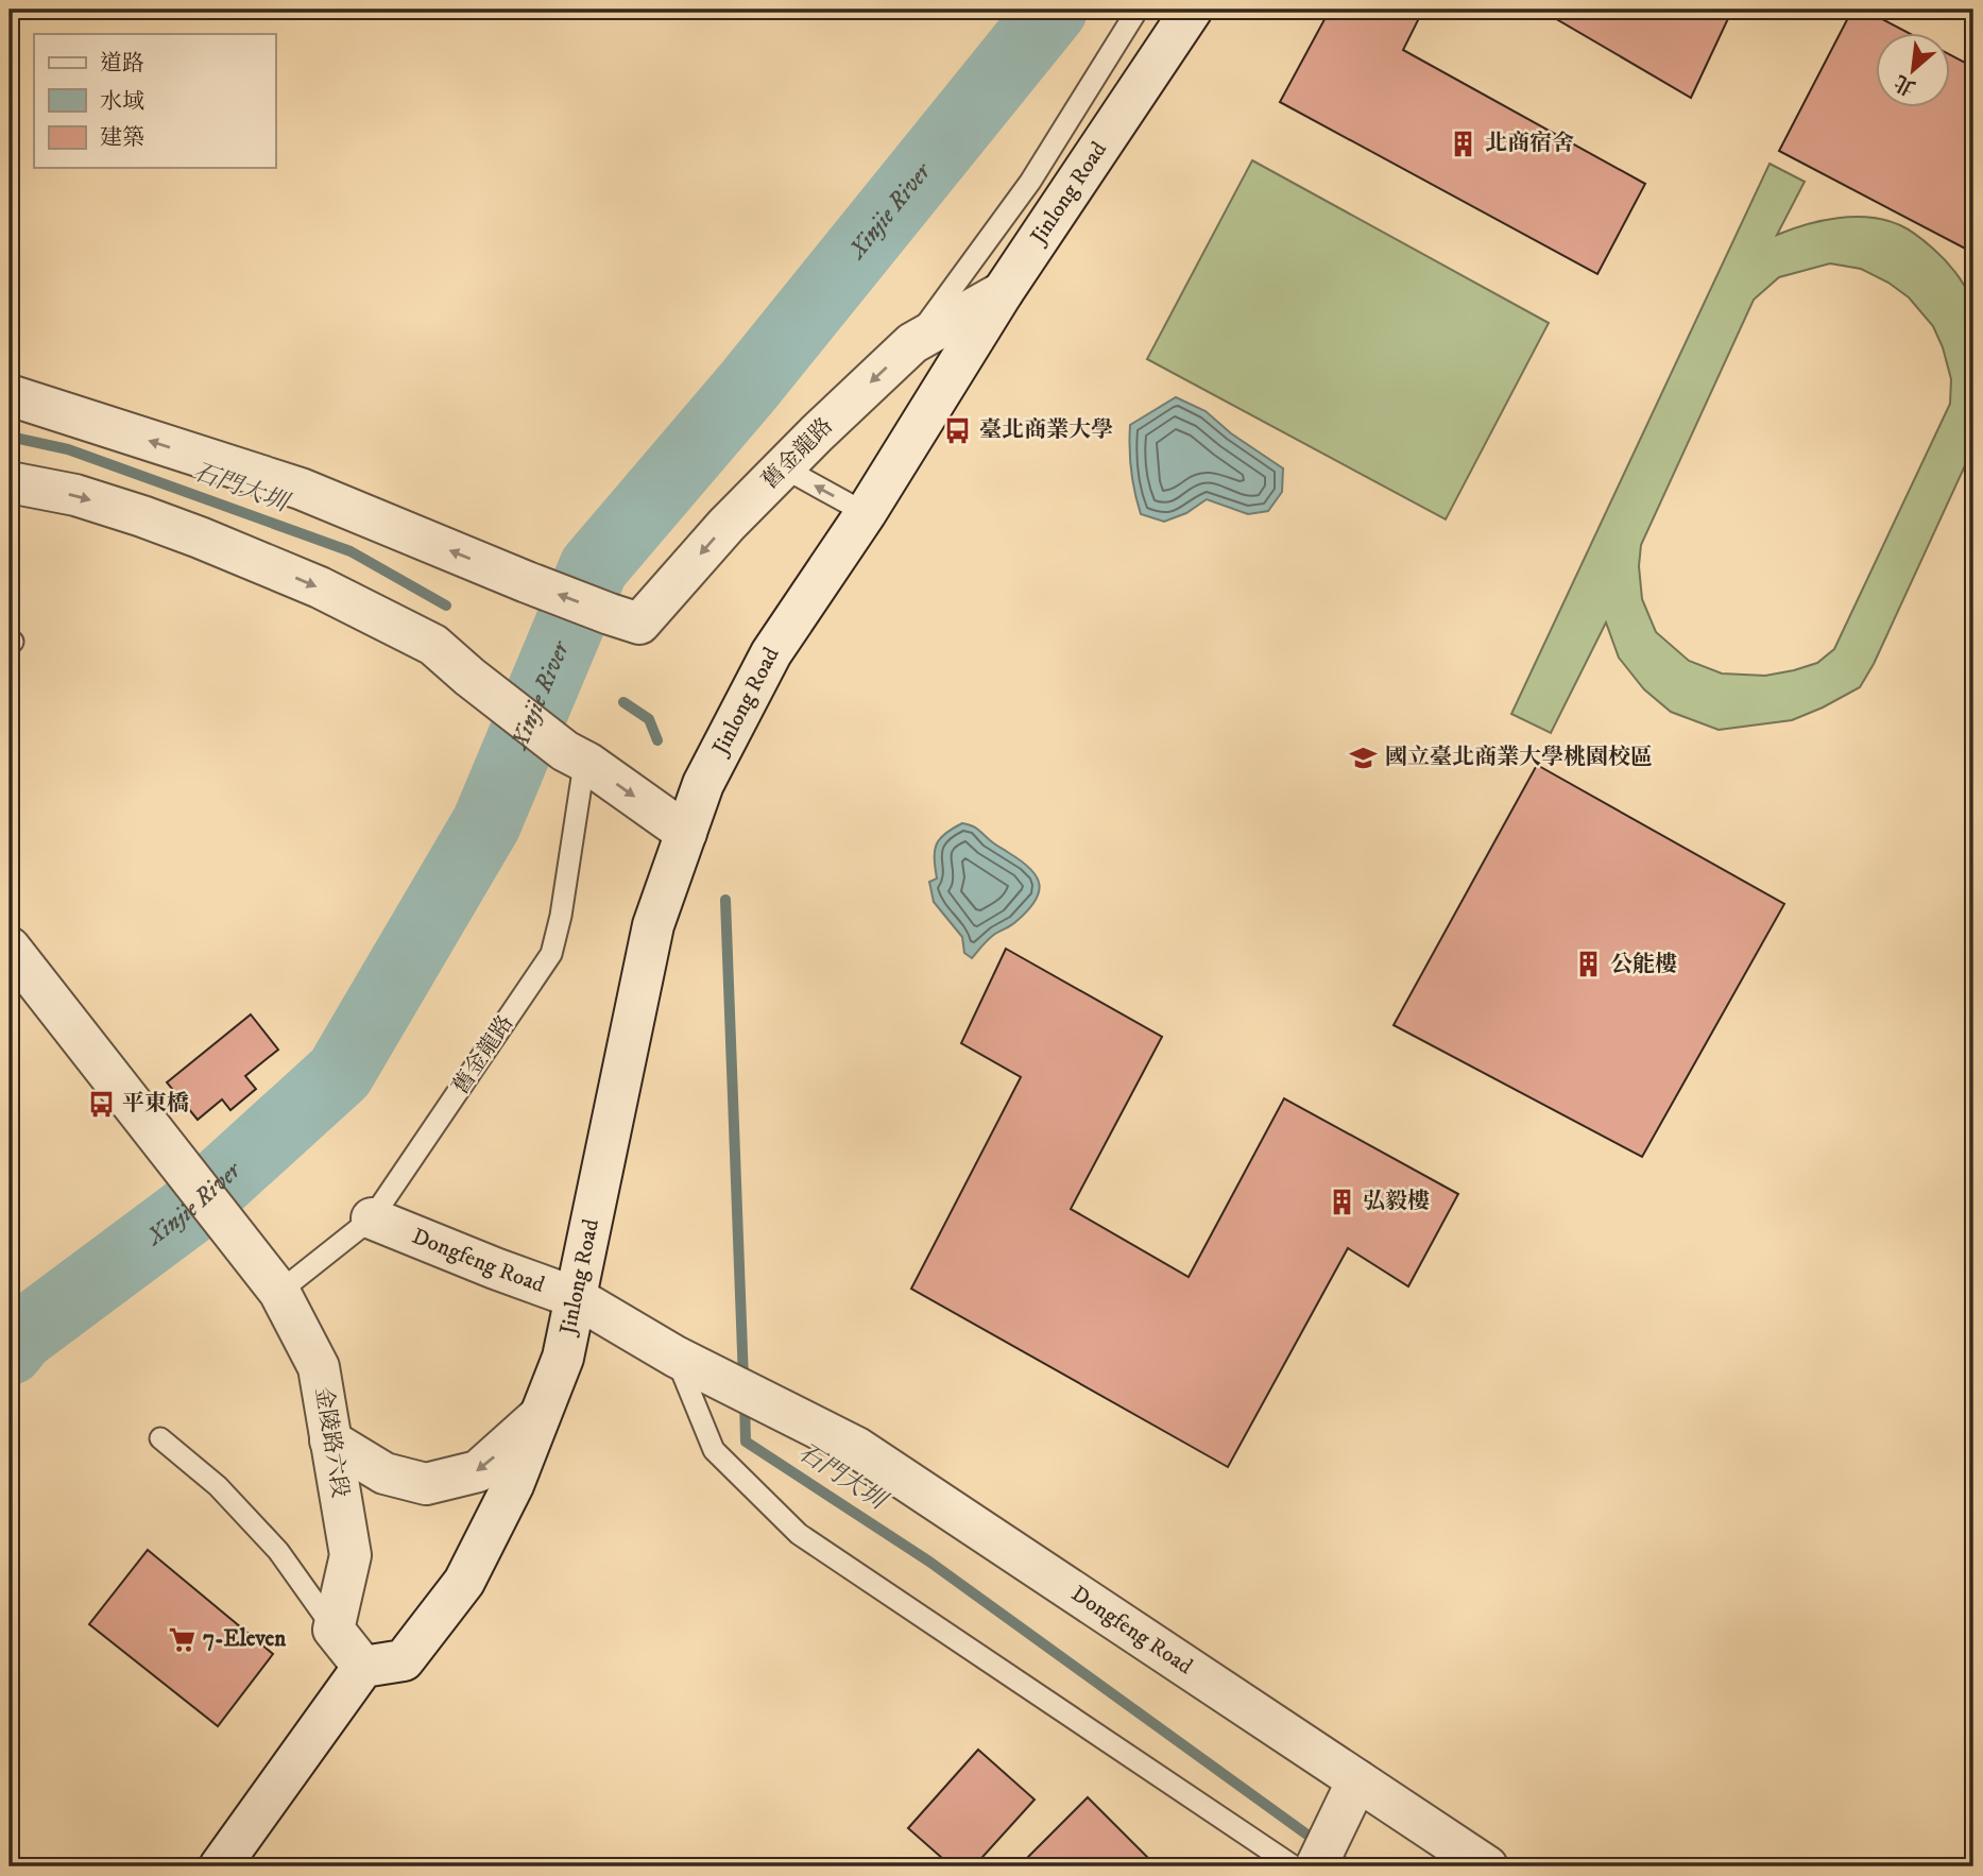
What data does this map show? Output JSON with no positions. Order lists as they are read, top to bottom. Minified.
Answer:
{"streets":{"street":["Jinlong Road","舊金龍路","Dongfeng Road","金陵路六段"]},"crossings":[["Jinlong Road","舊金龍路"],["Jinlong Road","Dongfeng Road"],["舊金龍路","Dongfeng Road"],["舊金龍路","金陵路六段"]],"one_way":["舊金龍路"],"water":["Xinjie River","石門大圳"],"places":{"building":["北商宿舍","公能樓","弘毅樓"],"bus stop":["臺北商業大學","平東橋"],"school or university":["國立臺北商業大學桃園校區"],"supermarket":["7-Eleven"]},"legend":["道路","水域","建築"],"north":"bottom left"}
